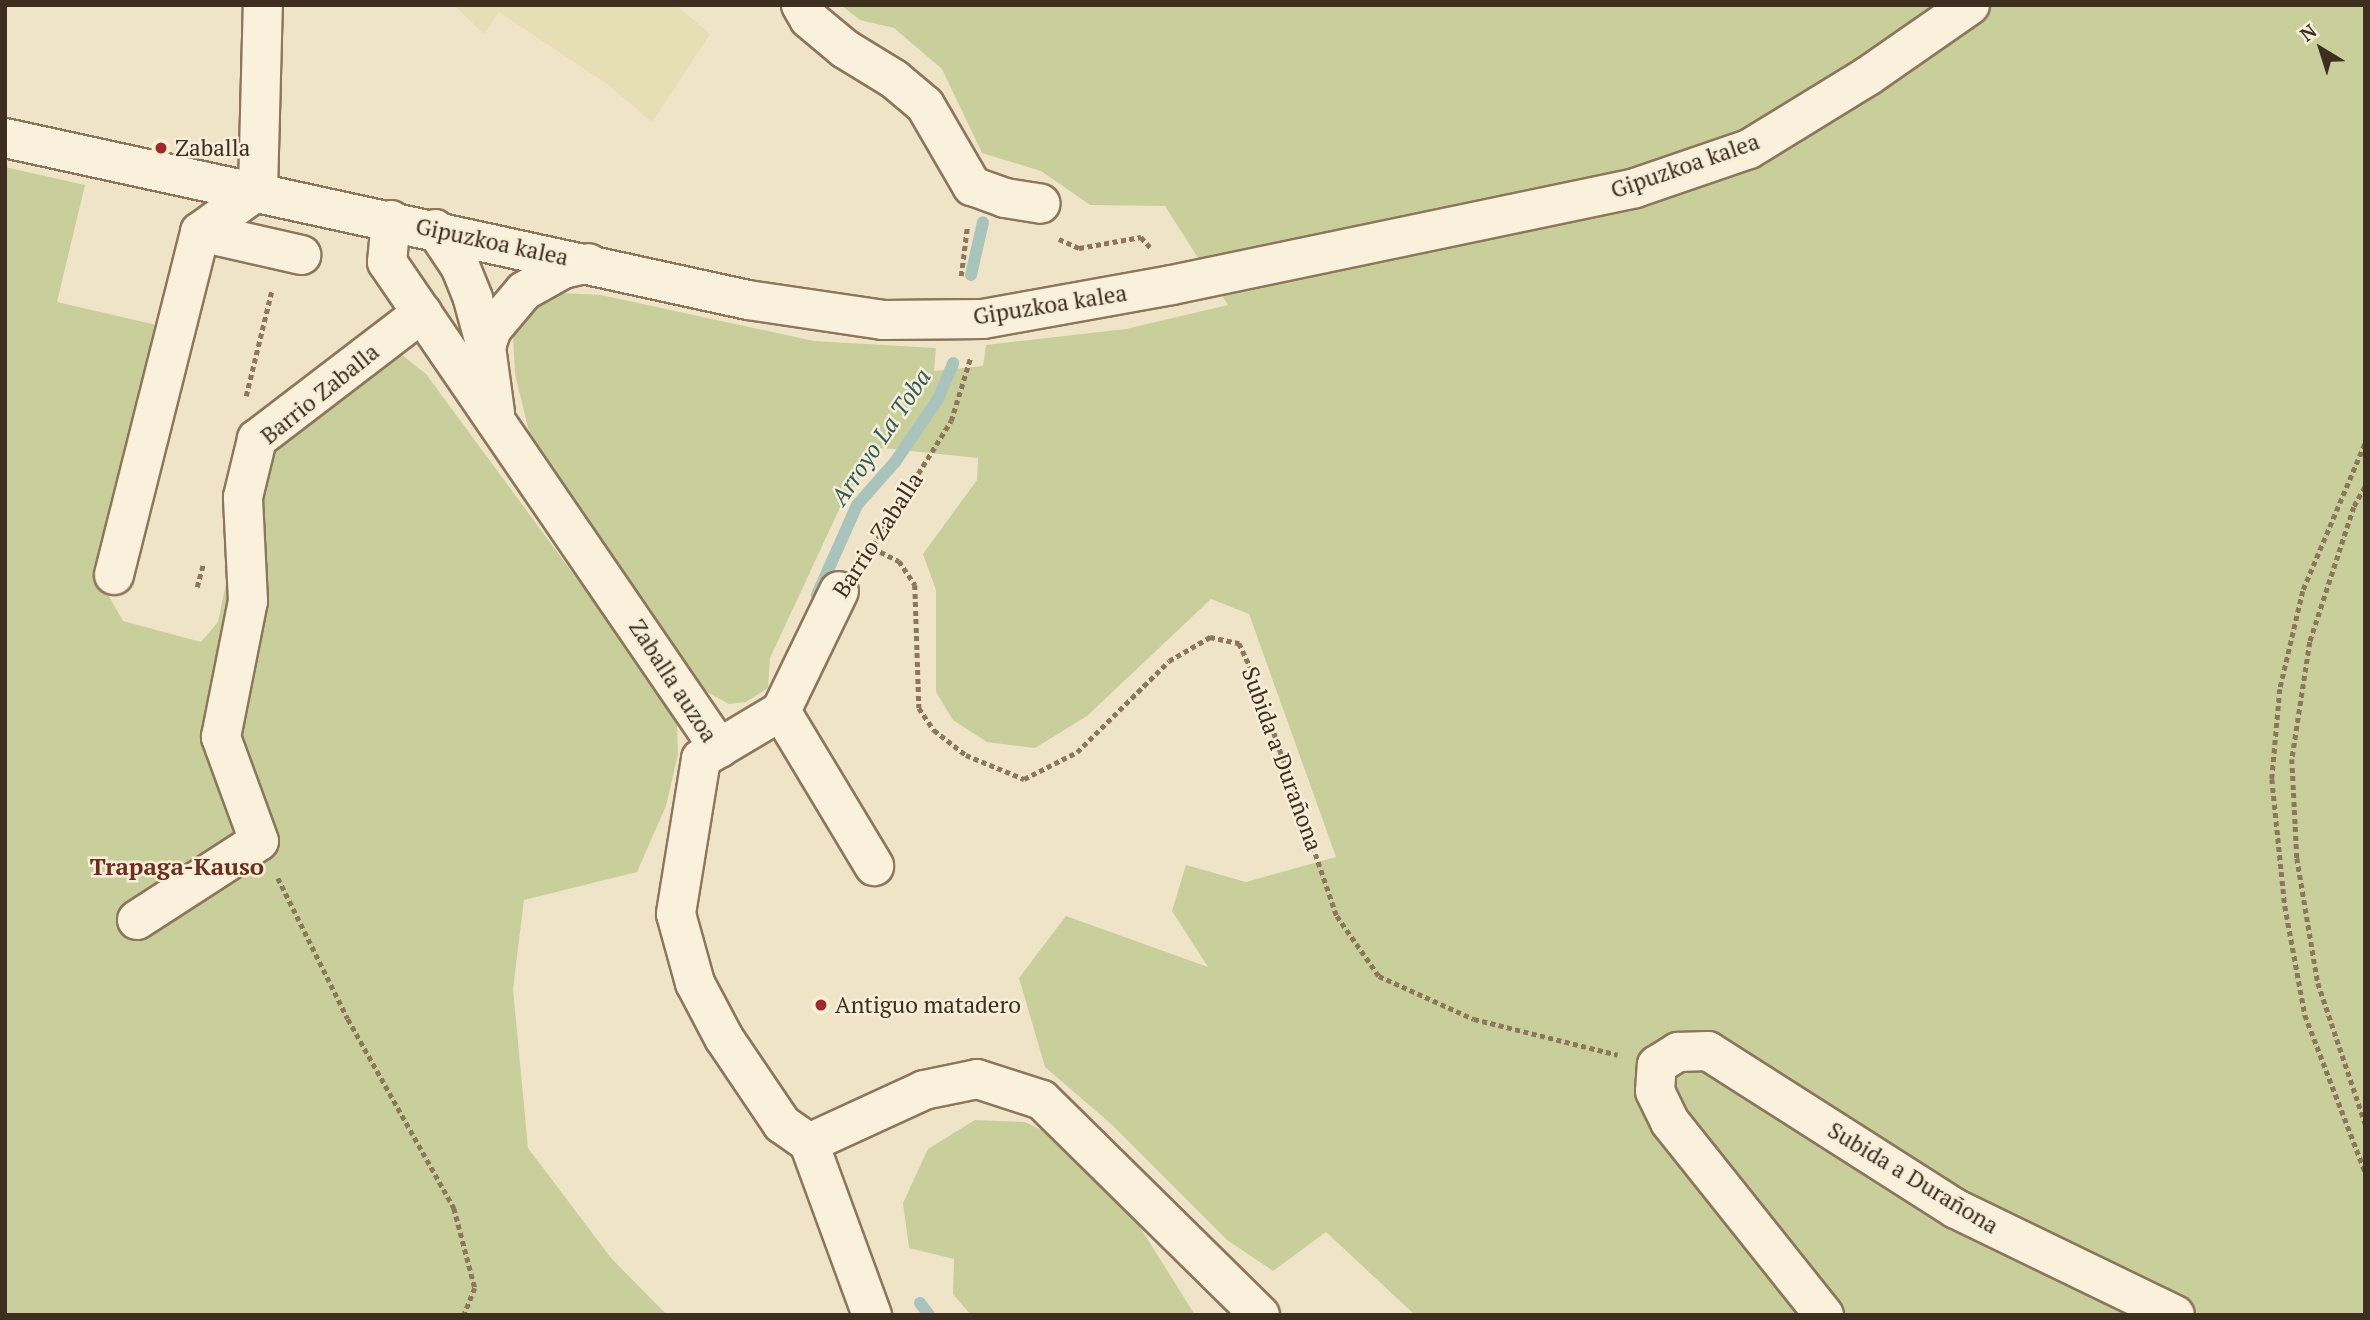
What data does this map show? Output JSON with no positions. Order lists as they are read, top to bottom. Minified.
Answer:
{"streets":{"street":["Gipuzkoa kalea","Barrio Zaballa","Zaballa auzoa","Subida a Durañona"]},"crossings":[["Barrio Zaballa","Subida a Durañona"]],"districts":["Trapaga-Kauso"],"water":["Arroyo La Toba"],"places":["Zaballa","Antiguo matadero"],"north":"top left"}
